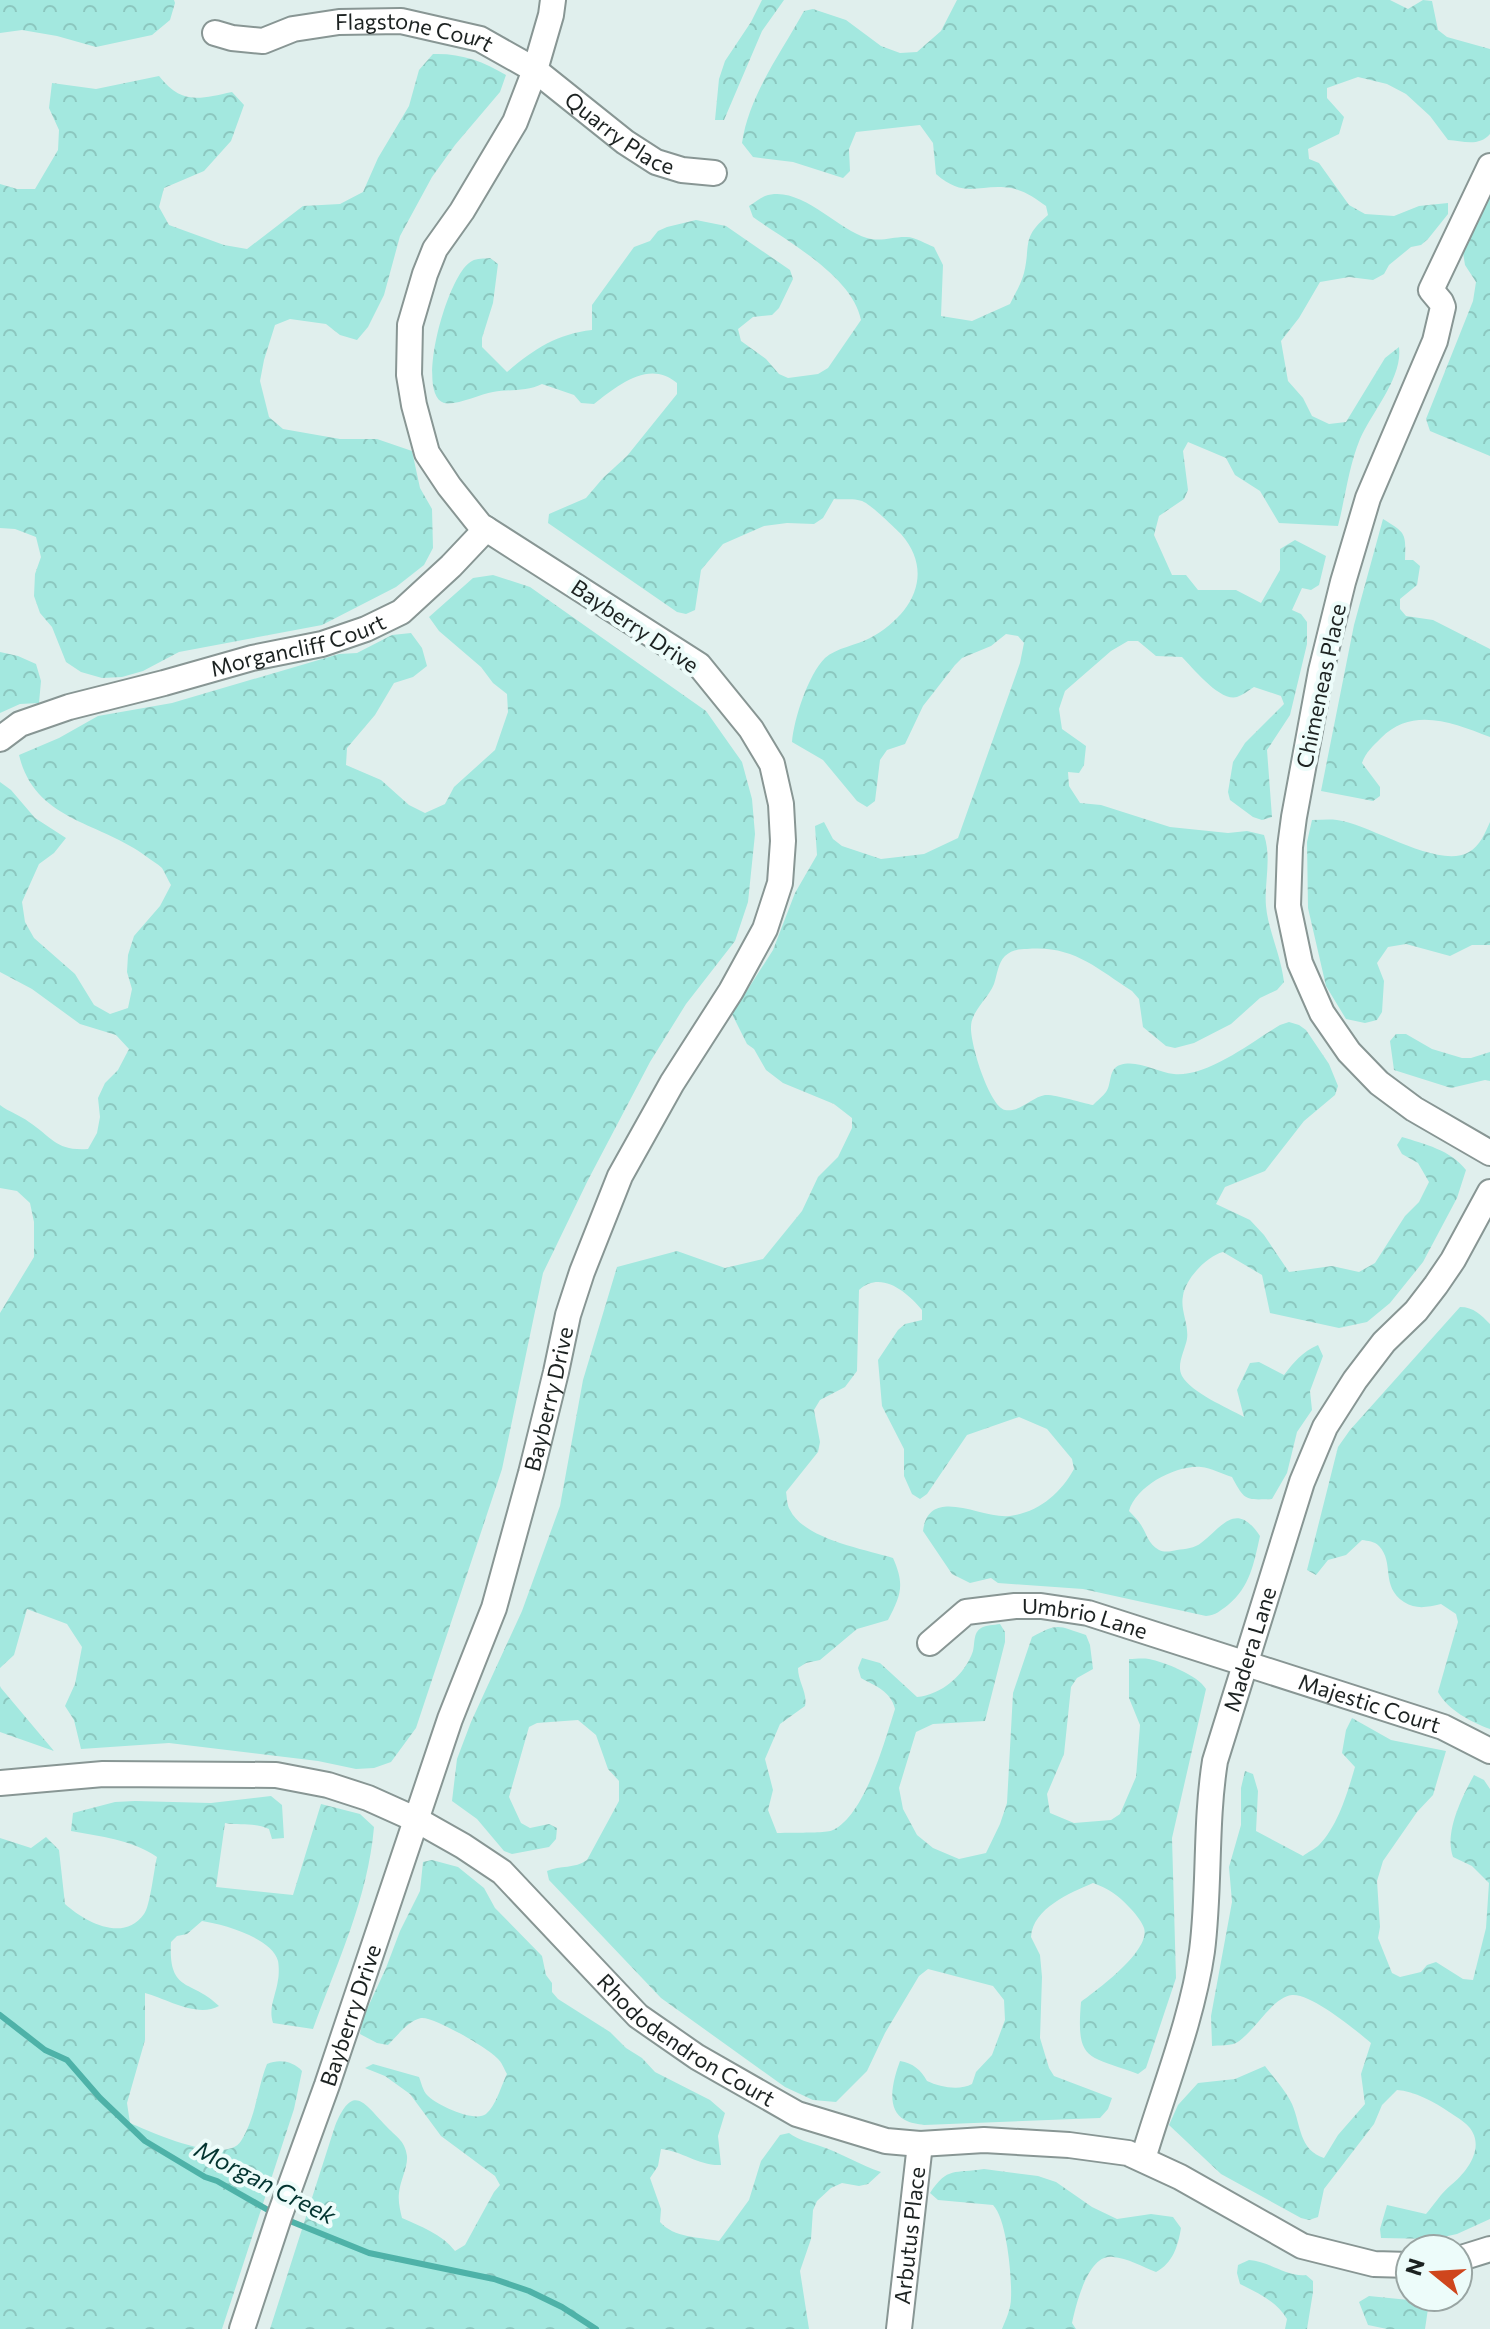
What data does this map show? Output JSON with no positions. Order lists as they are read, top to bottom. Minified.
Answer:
{"streets":{"street":["Flagstone Court","Quarry Place","Bayberry Drive","Morgancliff Court","Chimeneas Place","Umbrio Lane","Madera Lane","Majestic Court","Rhododendron Court","Arbutus Place"]},"crossings":[["Flagstone Court","Quarry Place"],["Bayberry Drive","Morgancliff Court"],["Bayberry Drive","Rhododendron Court"],["Umbrio Lane","Madera Lane"],["Umbrio Lane","Majestic Court"],["Madera Lane","Majestic Court"],["Madera Lane","Rhododendron Court"],["Rhododendron Court","Arbutus Place"]],"water":["Morgan Creek"],"north":"left"}
